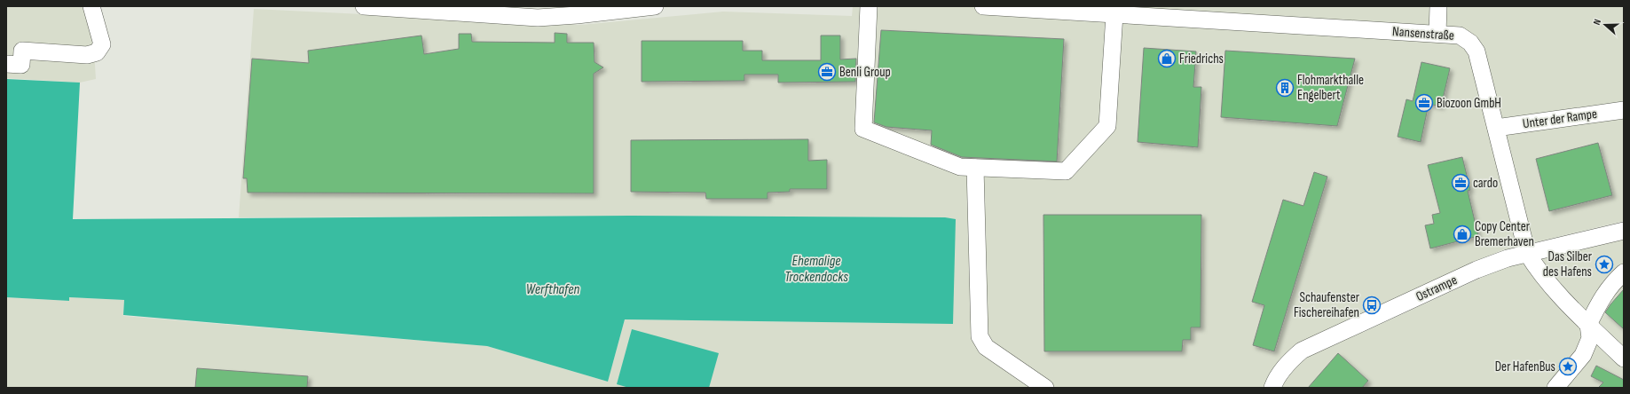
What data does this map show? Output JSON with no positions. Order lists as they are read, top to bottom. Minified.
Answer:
{"streets":{"street":["Nansenstraße","Unter der Rampe","Ostrampe"]},"crossings":[["Nansenstraße","Unter der Rampe"],["Nansenstraße","Ostrampe"]],"water":["Ehemalige Trockendocks","Werfthafen"],"places":{"shop":["Friedrichs","Copy Center Bremerhaven"],"office":["Benli Group","Biozoon GmbH","cardo"],"building":["Flohmarkthalle Engelbert"],"place":["Das Silber des Hafens","Der HafenBus"],"bus stop":["Schaufenster Fischereihafen"]},"north":"left"}
